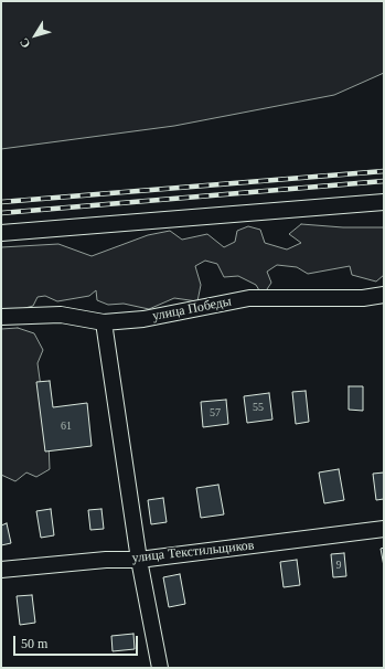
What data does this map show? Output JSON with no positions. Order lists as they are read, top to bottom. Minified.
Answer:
{"streets":{"street":["улица Победы","улица Текстильщиков"]},"house_numbers":["55","57","61","9"],"scale_bar":"50 m","north":"bottom left"}
